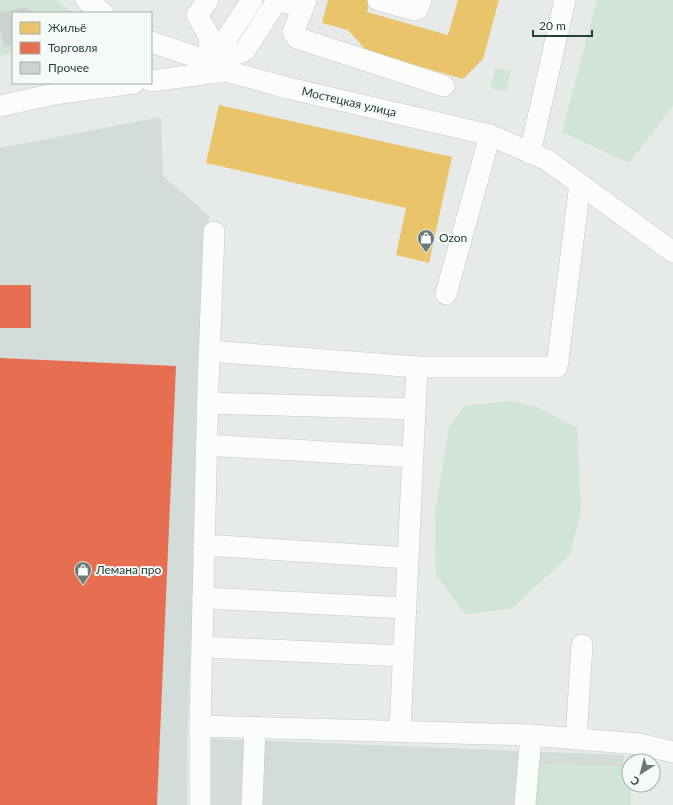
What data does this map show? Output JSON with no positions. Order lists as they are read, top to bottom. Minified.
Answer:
{"streets":{"street":["Мостецкая улица"]},"places":{"shop":["Ozon","Лемана про"]},"legend":["Жильё","Торговля","Прочее"],"scale_bar":"20 m","north":"bottom left"}
